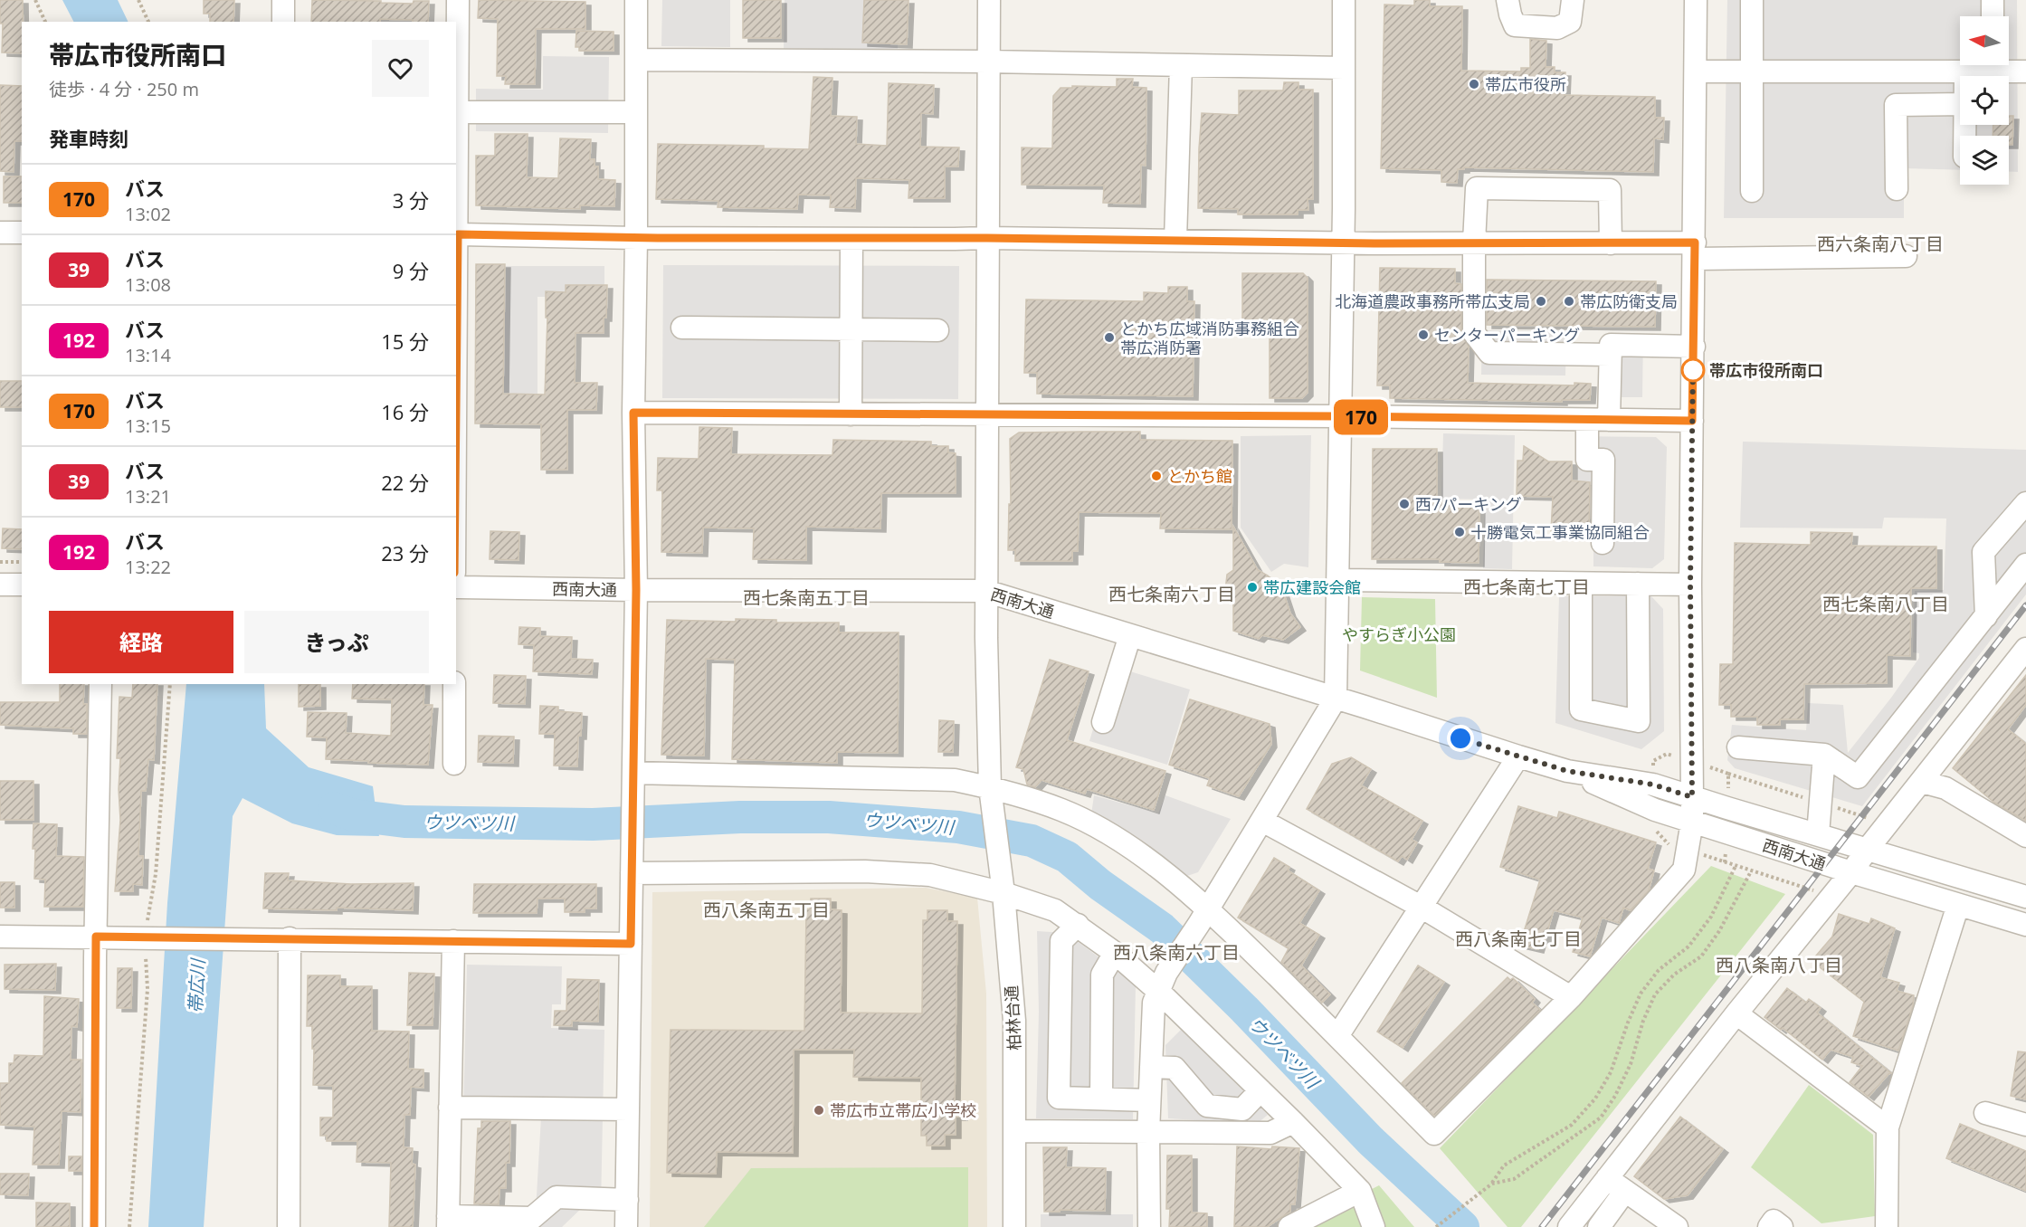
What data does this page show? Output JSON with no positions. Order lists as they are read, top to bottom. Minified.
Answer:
{"streets":{"street":["西南大通","柏林台通"]},"crossings":[["西南大通","柏林台通"]],"districts":["西六条南八丁目","西七条南七丁目","西七条南六丁目","西七条南五丁目","西七条南八丁目","西八条南五丁目","西八条南七丁目","西八条南六丁目","西八条南八丁目"],"water":["ウツベツ川","帯広川"],"parks":["やすらぎ小公園"],"places":["帯広市役所","北海道農政事務所帯広支局","帯広防衛支局","センターパーキング","とかち広域消防事務組合 帯広消防署","帯広市役所南口","とかち館","西7パーキング","十勝電気工事業協同組合","帯広建設会館","帯広市立帯広小学校"],"lines":["bus line 170"],"north":"left","page":{"on_map":"170","heading":[["帯広市役所南口","徒歩 · 4 分 · 250 m"],"発車時刻"],"list":[{"mark":"170","name":"バス","note":"13:02","value":"3 分"},{"mark":"39","name":"バス","note":"13:08","value":"9 分"},{"mark":"192","name":"バス","note":"13:14","value":"15 分"},{"mark":"170","name":"バス","note":"13:15","value":"16 分"},{"mark":"39","name":"バス","note":"13:21","value":"22 分"},{"mark":"192","name":"バス","note":"13:22","value":"23 分"}],"buttons":["経路","きっぷ"]}}
